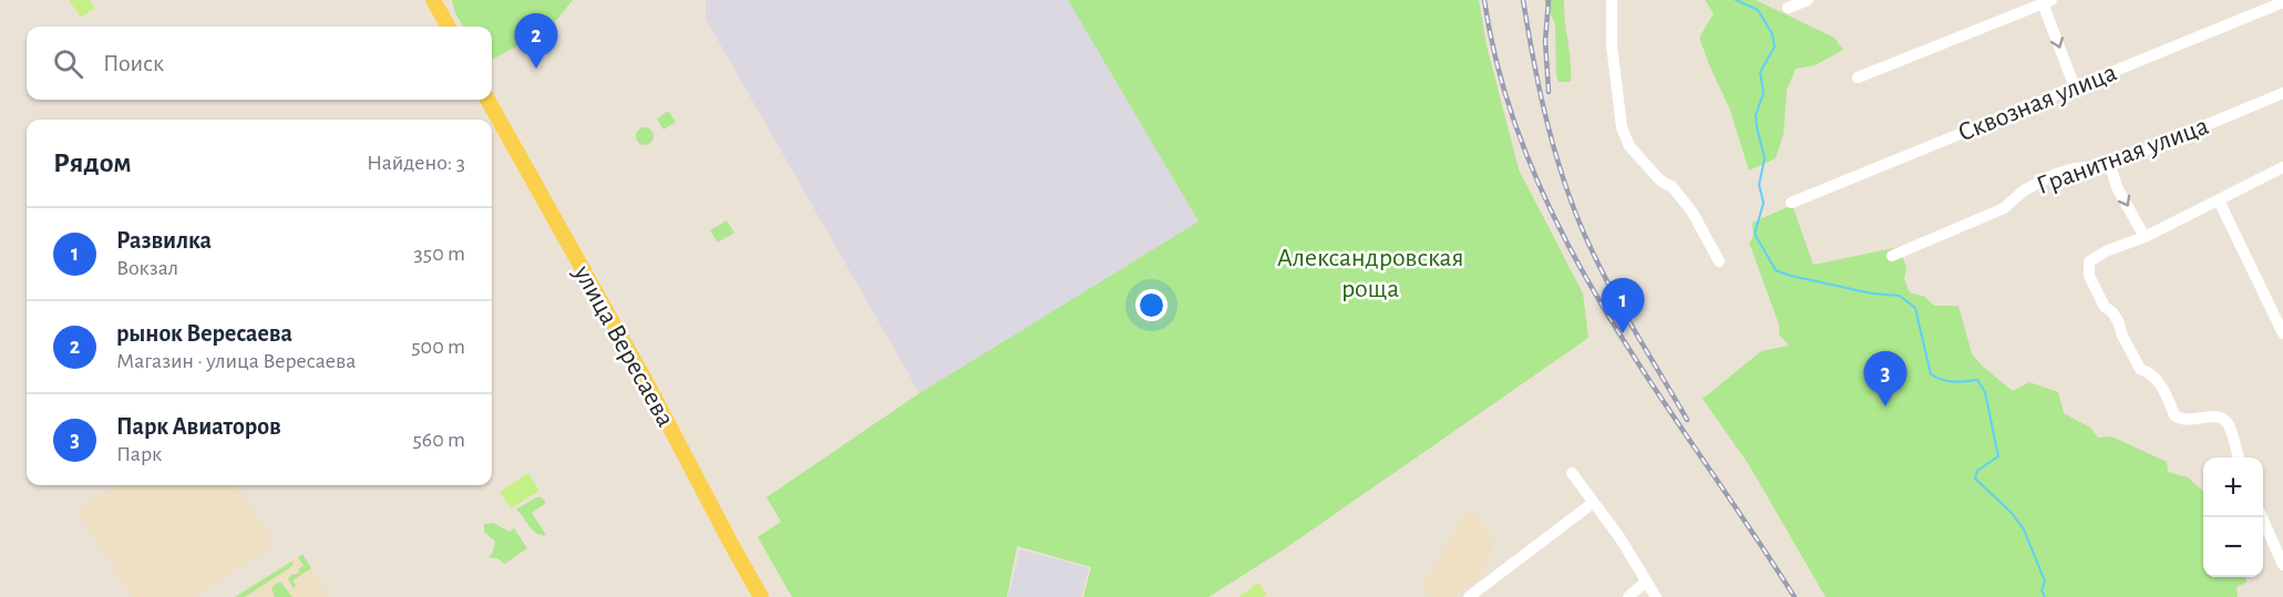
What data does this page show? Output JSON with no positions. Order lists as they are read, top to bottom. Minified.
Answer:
{"streets":{"main road":["улица Вересаева"],"street":["Сквозная улица","Гранитная улица"]},"parks":["Александровская роща"],"page":{"pins":["2","1","3"],"search":"Поиск","heading":["Рядом","Найдено: 3"],"list":[{"mark":"1","name":"Развилка","note":"Вокзал","value":"350 m"},{"mark":"2","name":"рынок Вересаева","note":"Магазин · улица Вересаева","value":"500 m"},{"mark":"3","name":"Парк Авиаторов","note":"Парк","value":"560 m"}],"map_buttons":["+","−"]}}
